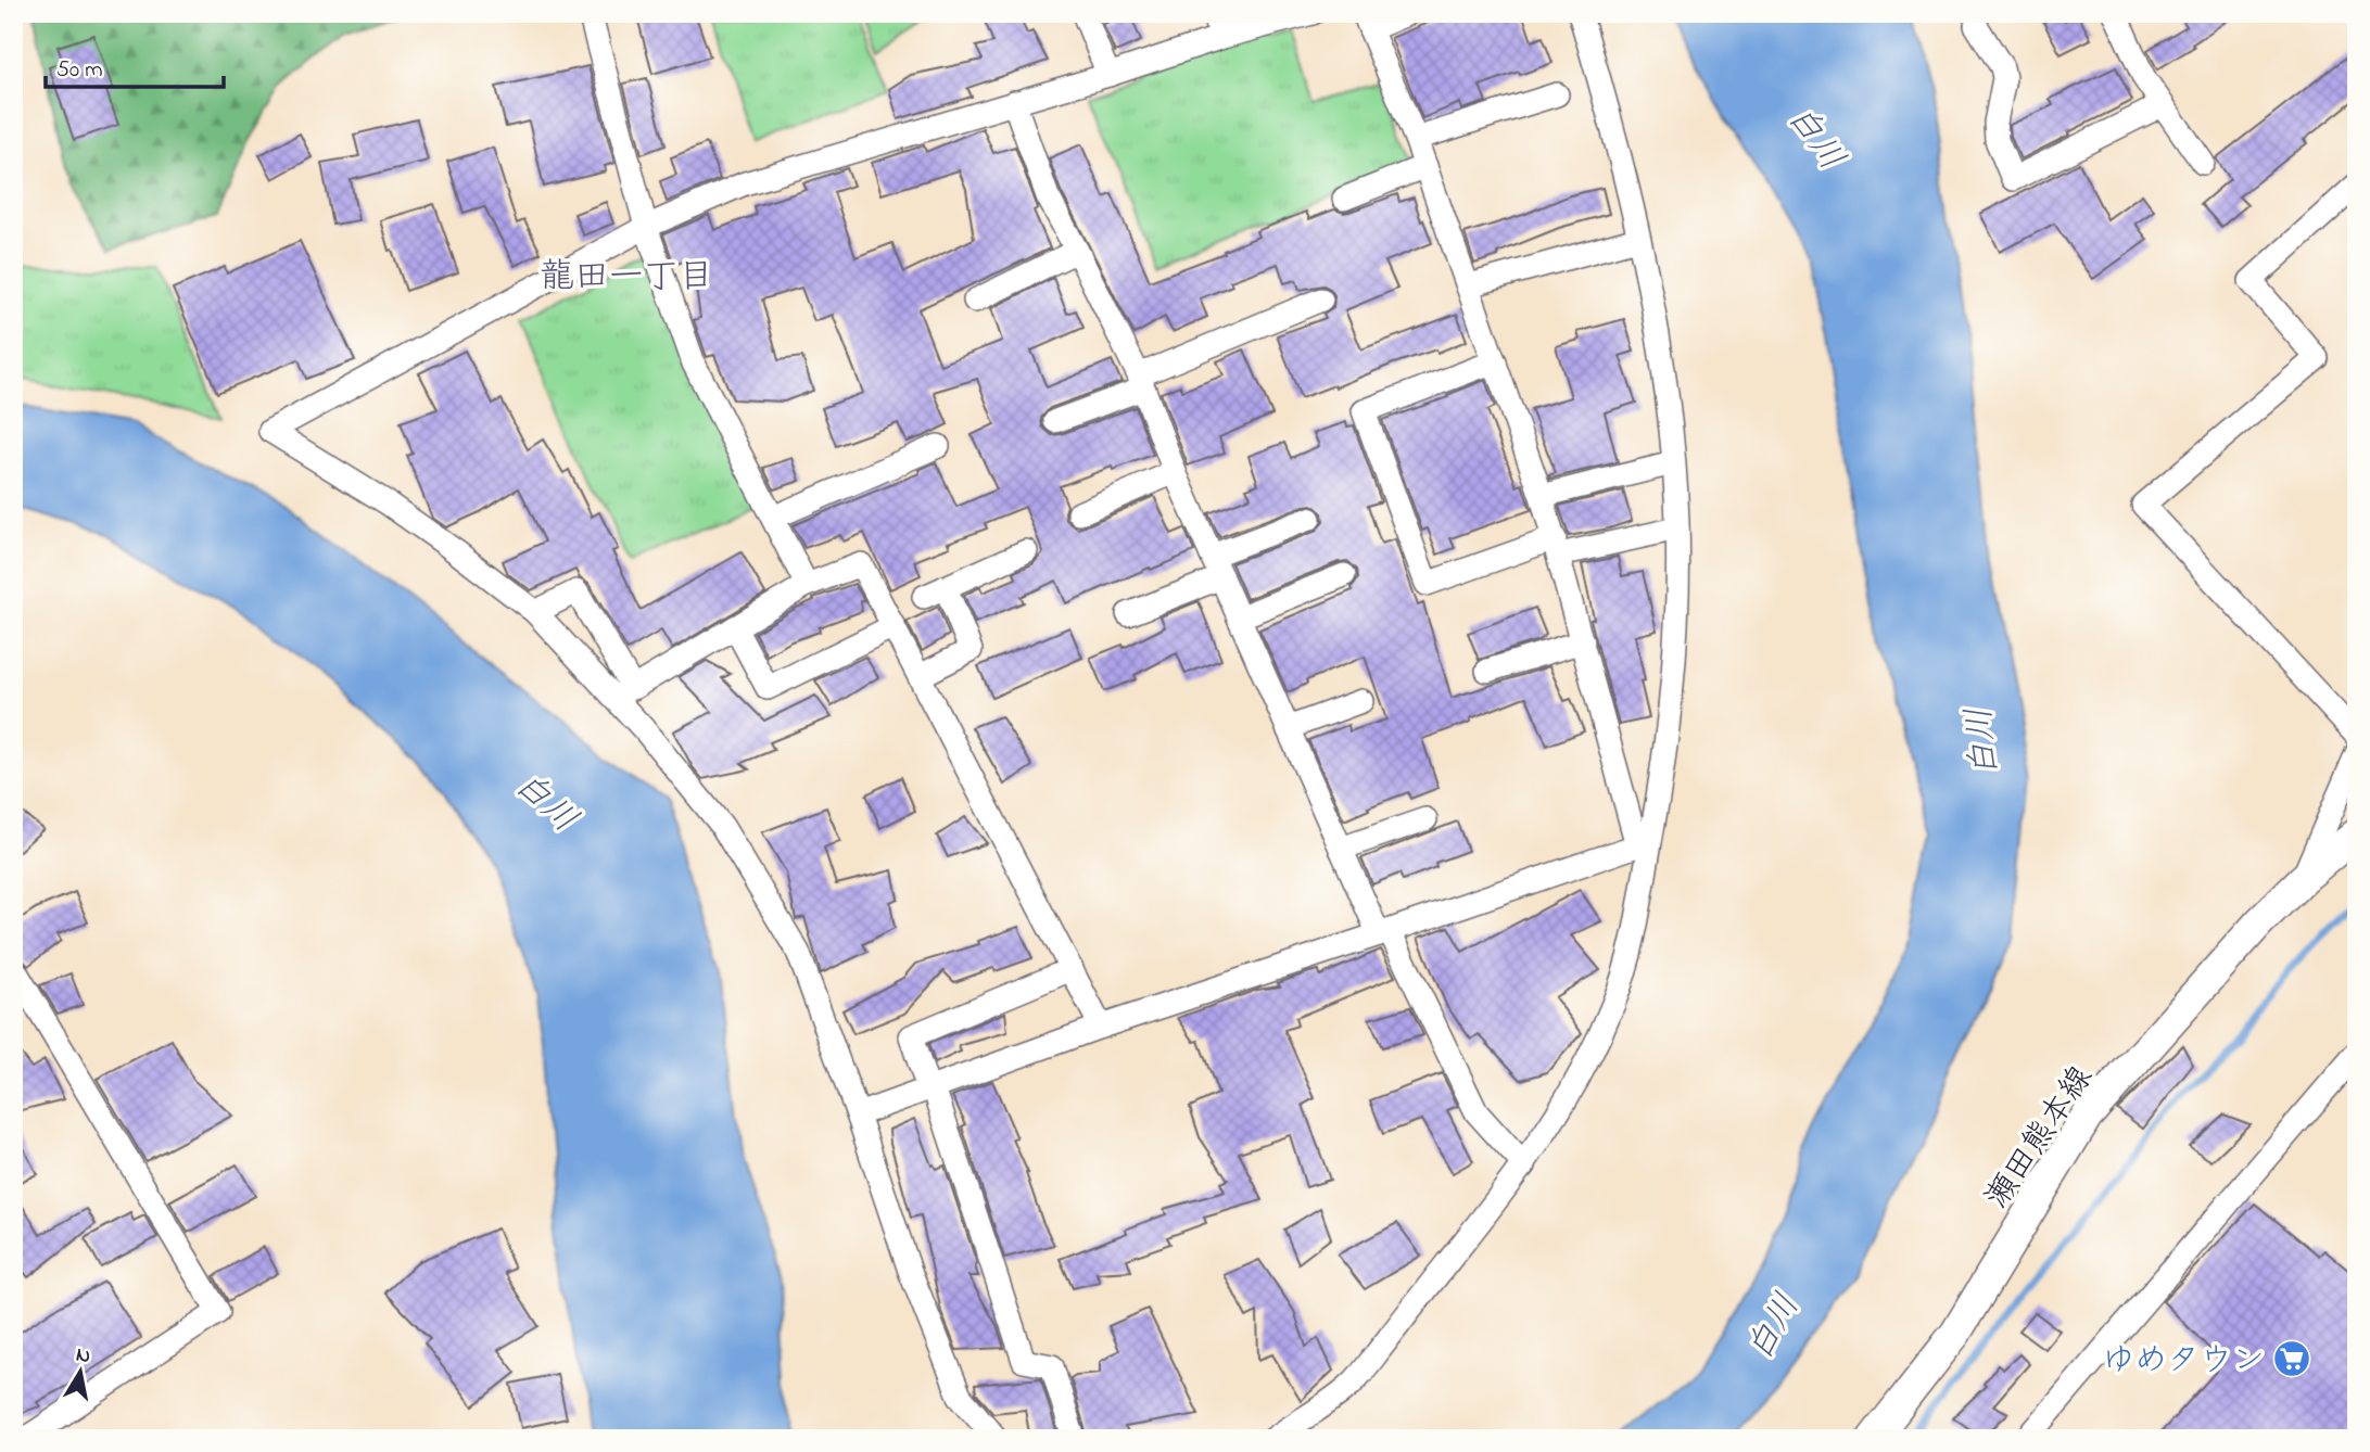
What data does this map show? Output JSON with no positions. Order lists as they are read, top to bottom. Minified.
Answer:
{"streets":{"main road":["瀬田熊本線"]},"districts":["龍田一丁目"],"water":["白川"],"places":{"supermarket":["ゆめタウン"]},"scale_bar":"50 m","north":"top"}
